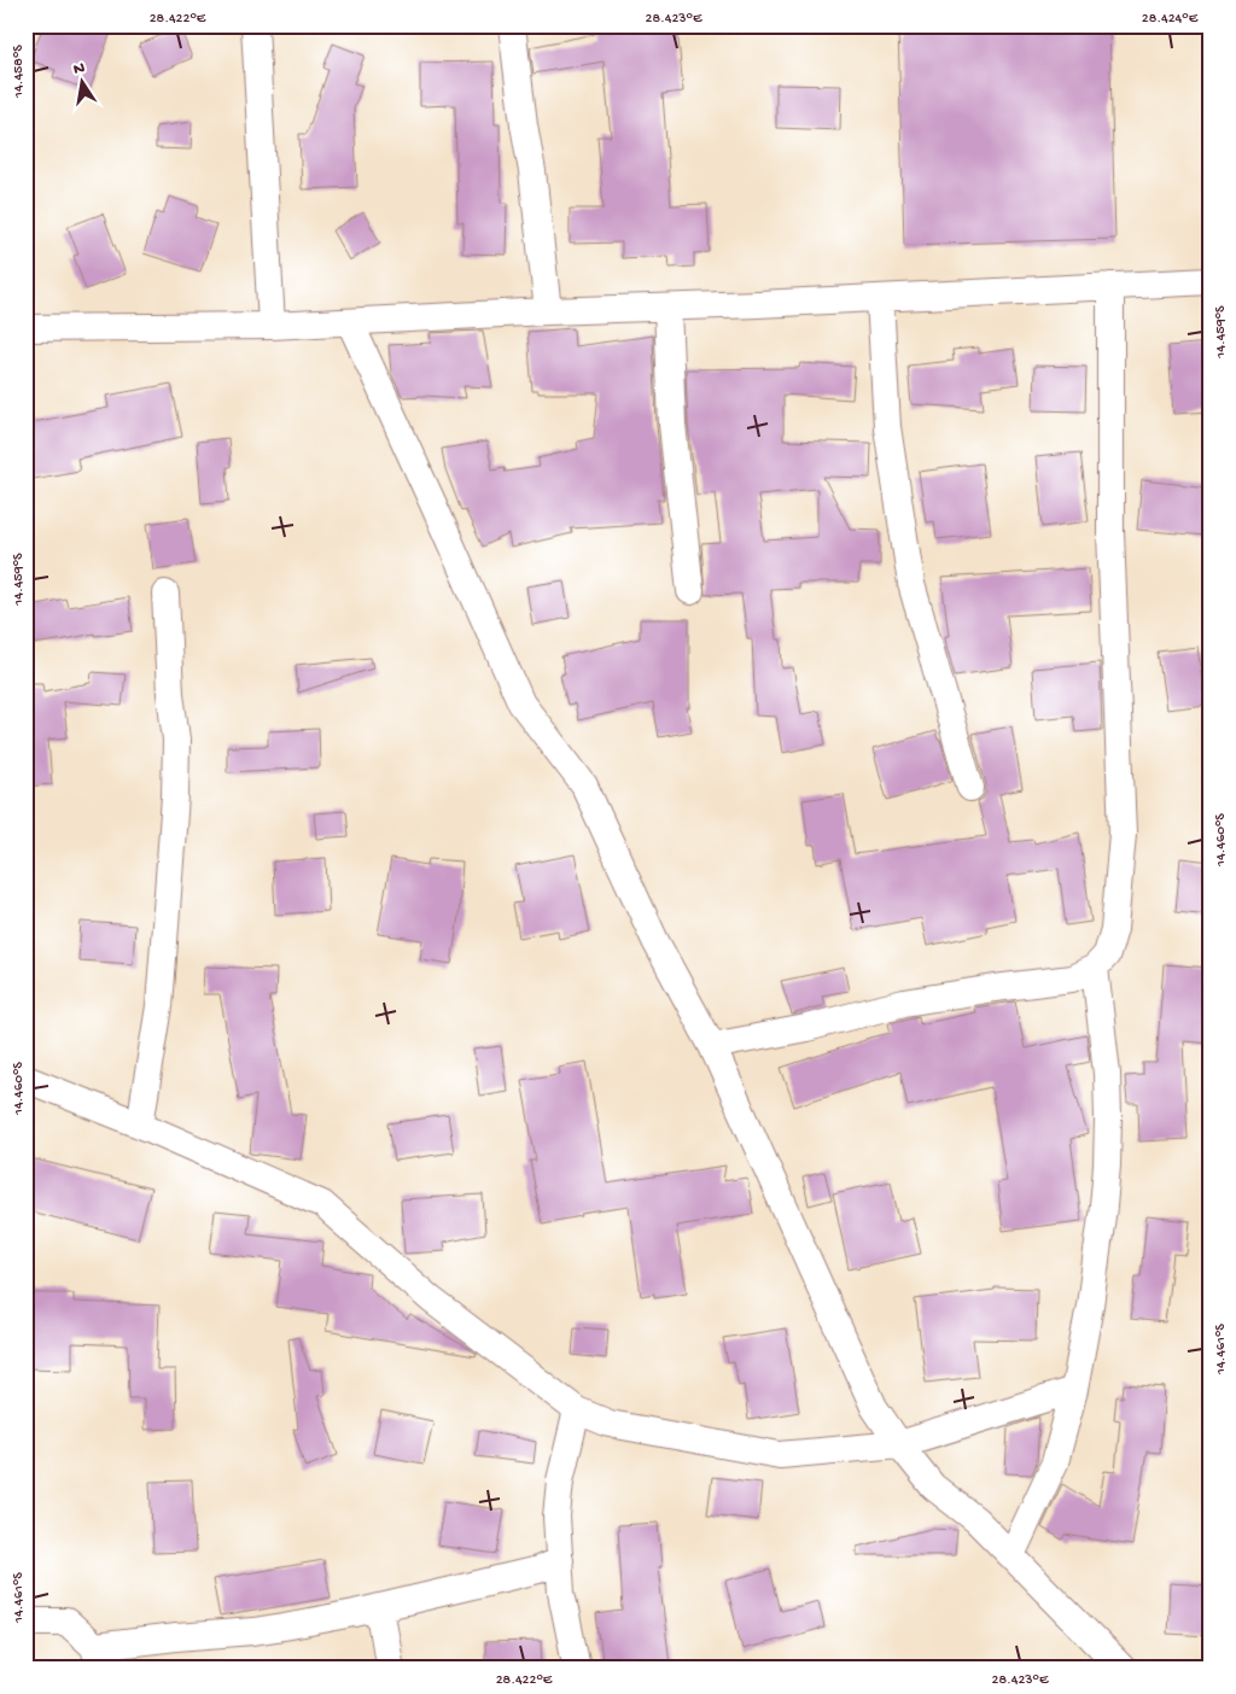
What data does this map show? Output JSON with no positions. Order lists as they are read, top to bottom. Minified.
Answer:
{"north":"top","coordinates":["28.422°E","28.423°E","28.424°E","14.458°S","14.459°S","14.460°S","14.461°S"]}
